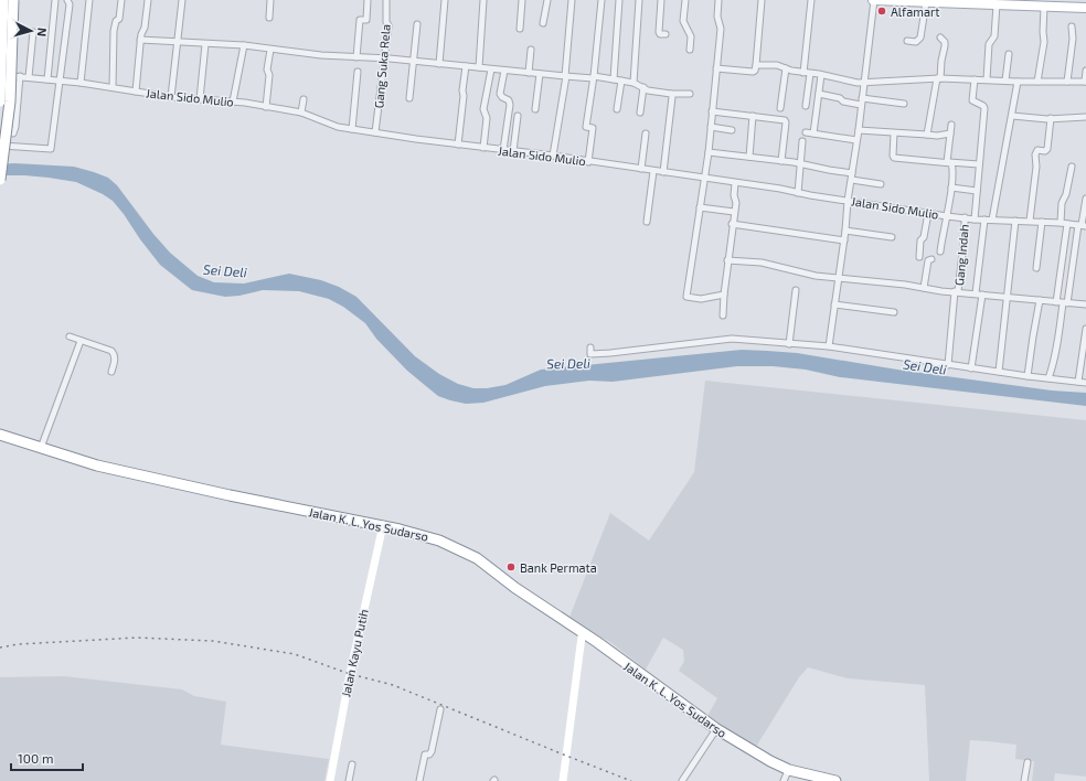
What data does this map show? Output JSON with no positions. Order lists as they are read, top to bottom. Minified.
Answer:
{"streets":{"highway":["Jalan K. L. Yos Sudarso"],"street":["Gang Suka Rela","Jalan Sido Mulio","Gang Indah","Jalan Kayu Putih"]},"crossings":[["Gang Suka Rela","Jalan Sido Mulio"],["Jalan Sido Mulio","Gang Indah"],["Jalan K. L. Yos Sudarso","Jalan Kayu Putih"]],"water":["Sei Deli"],"places":["Alfamart","Bank Permata"],"scale_bar":"100 m","north":"right"}
